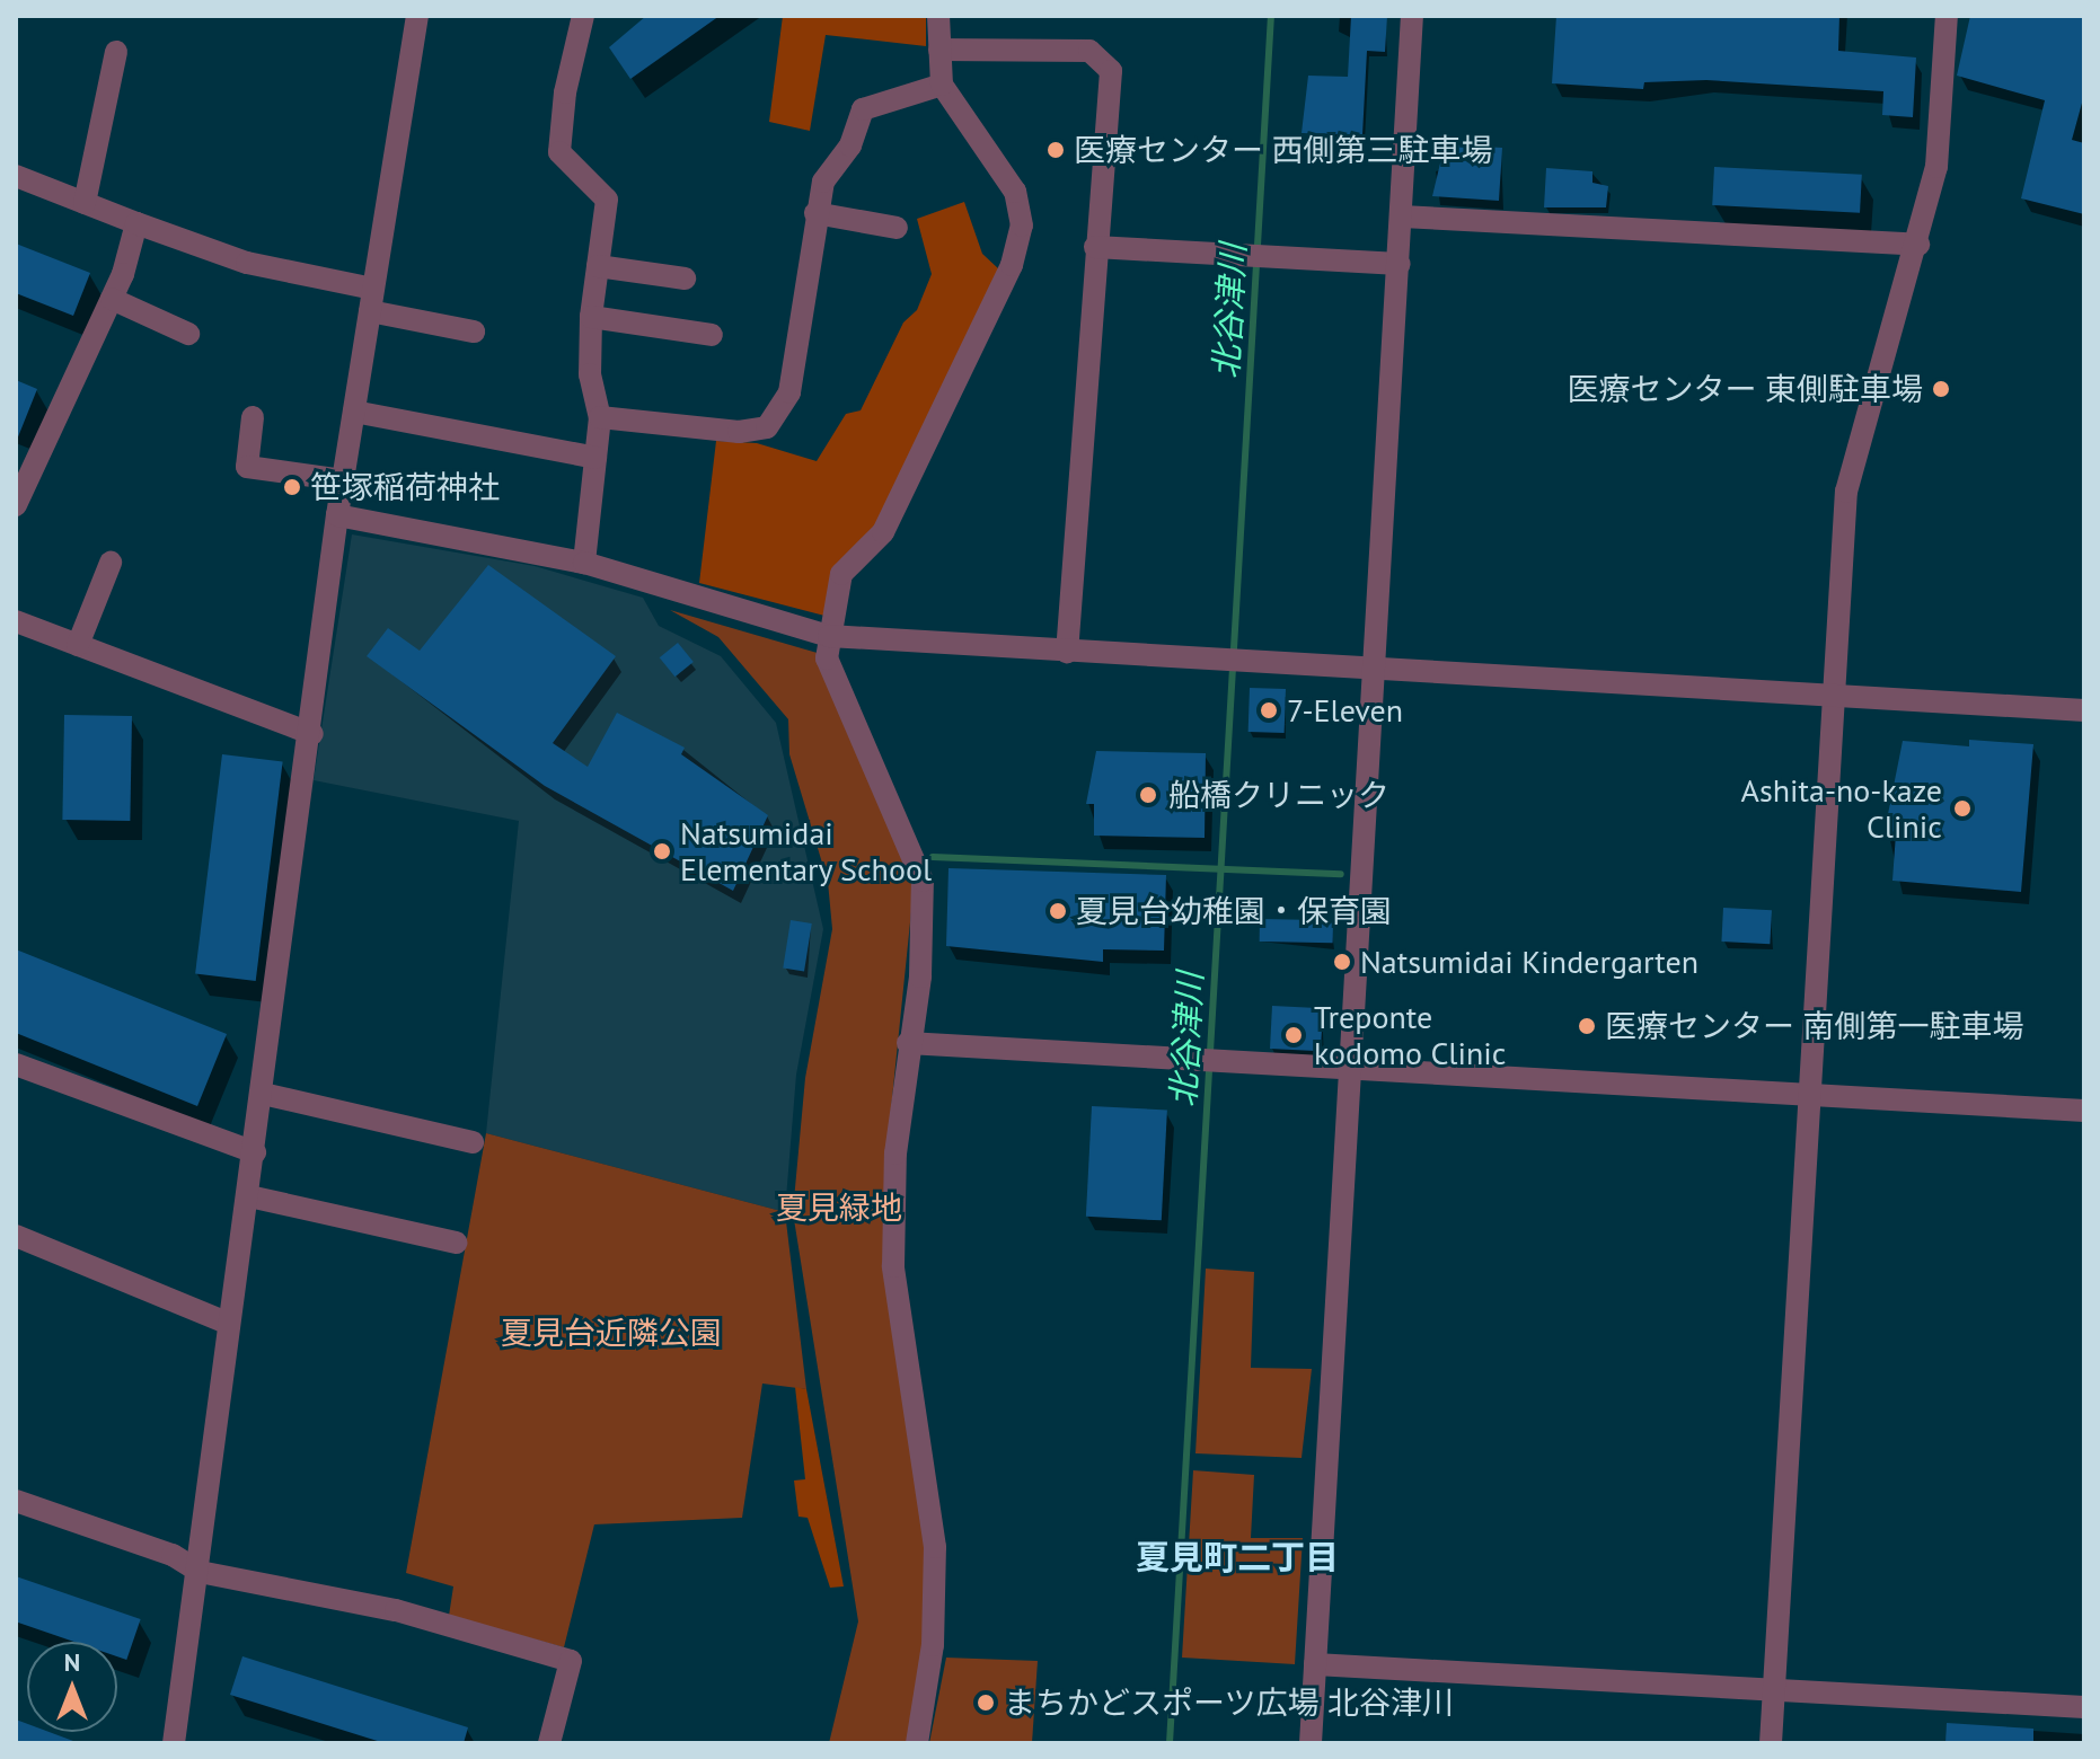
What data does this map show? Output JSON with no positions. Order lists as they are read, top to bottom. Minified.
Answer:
{"districts":["夏見町二丁目"],"water":["北谷津川"],"parks":["夏見緑地","夏見台近隣公園"],"places":["医療センター 西側第三駐車場","医療センター 東側駐車場","笹塚稲荷神社","7-Eleven","船橋クリニック","Ashita-no-kaze Clinic","Natsumidai Elementary School","夏見台幼稚園・保育園","Natsumidai Kindergarten","医療センター 南側第一駐車場","Treponte kodomo Clinic","まちかどスポーツ広場 北谷津川"],"north":"top"}
